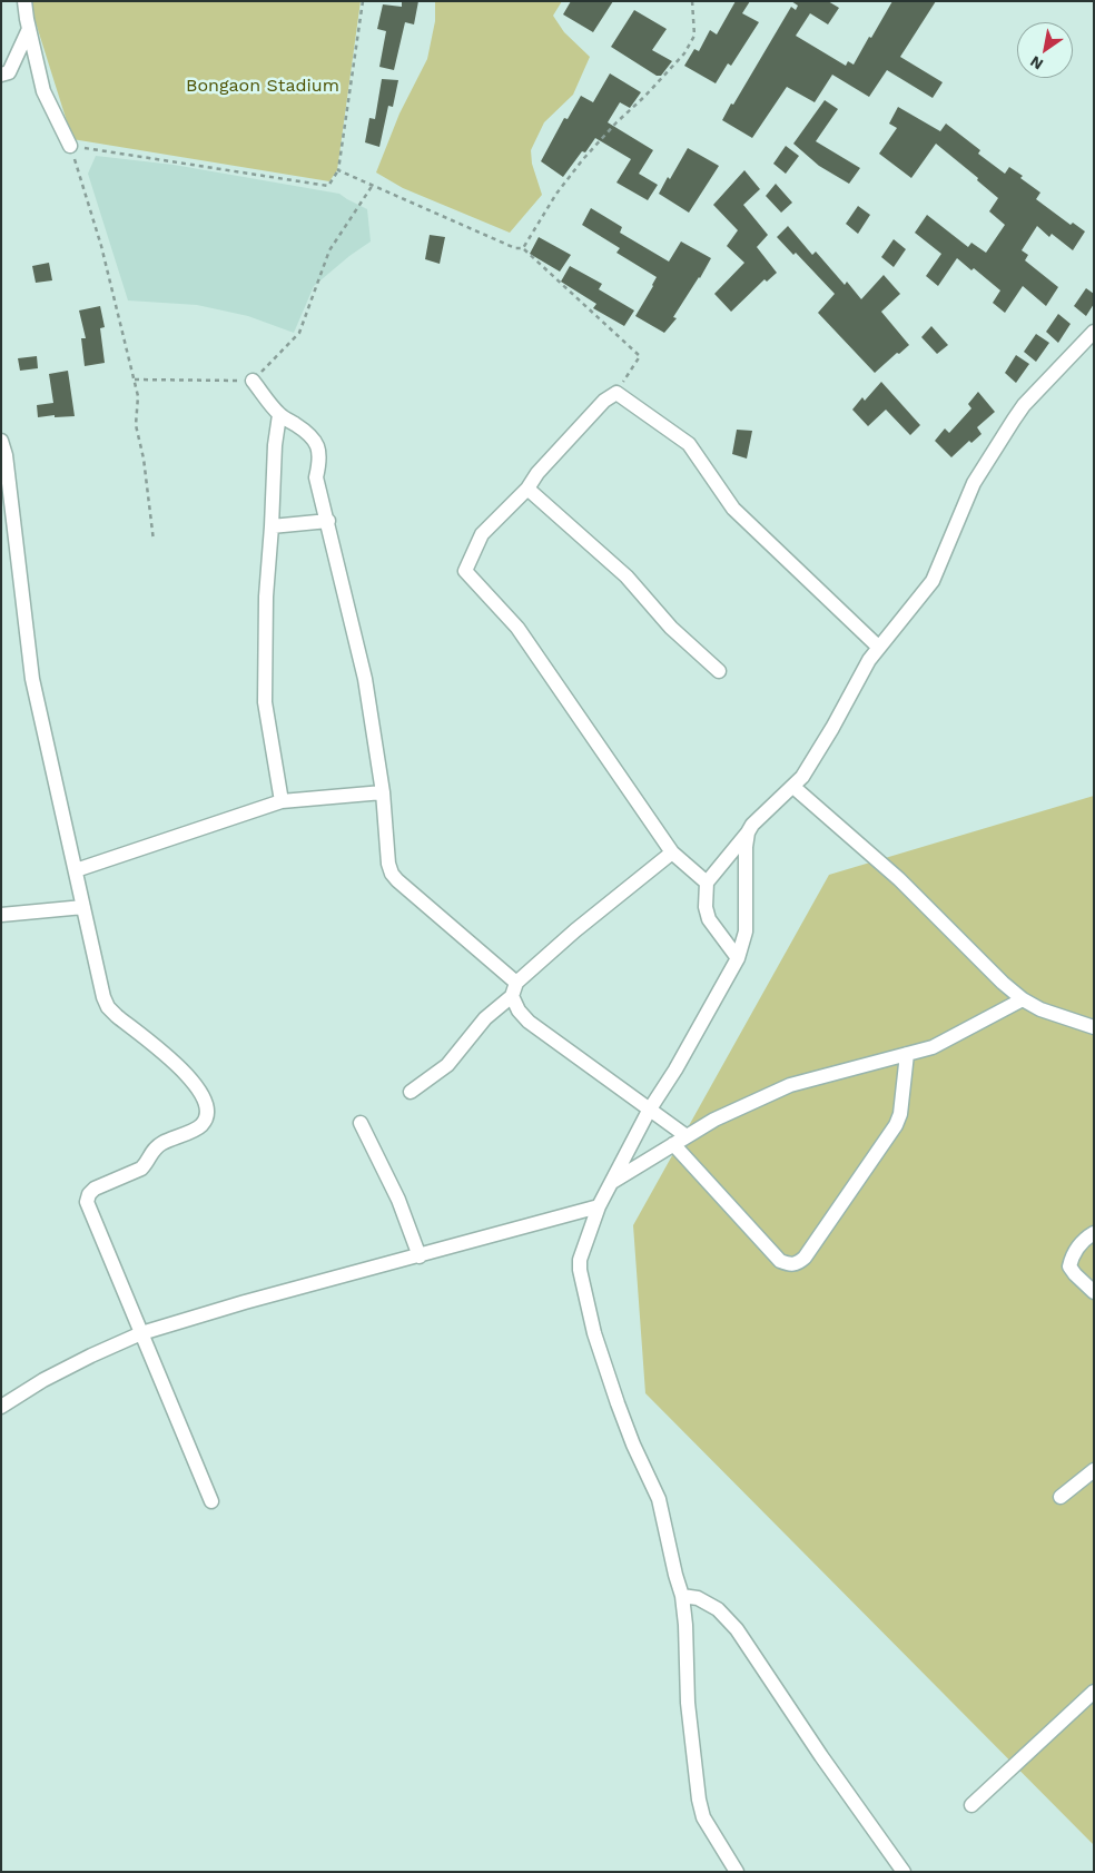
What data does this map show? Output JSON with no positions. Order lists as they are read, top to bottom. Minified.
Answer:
{"parks":["Bongaon Stadium"],"north":"bottom left"}
